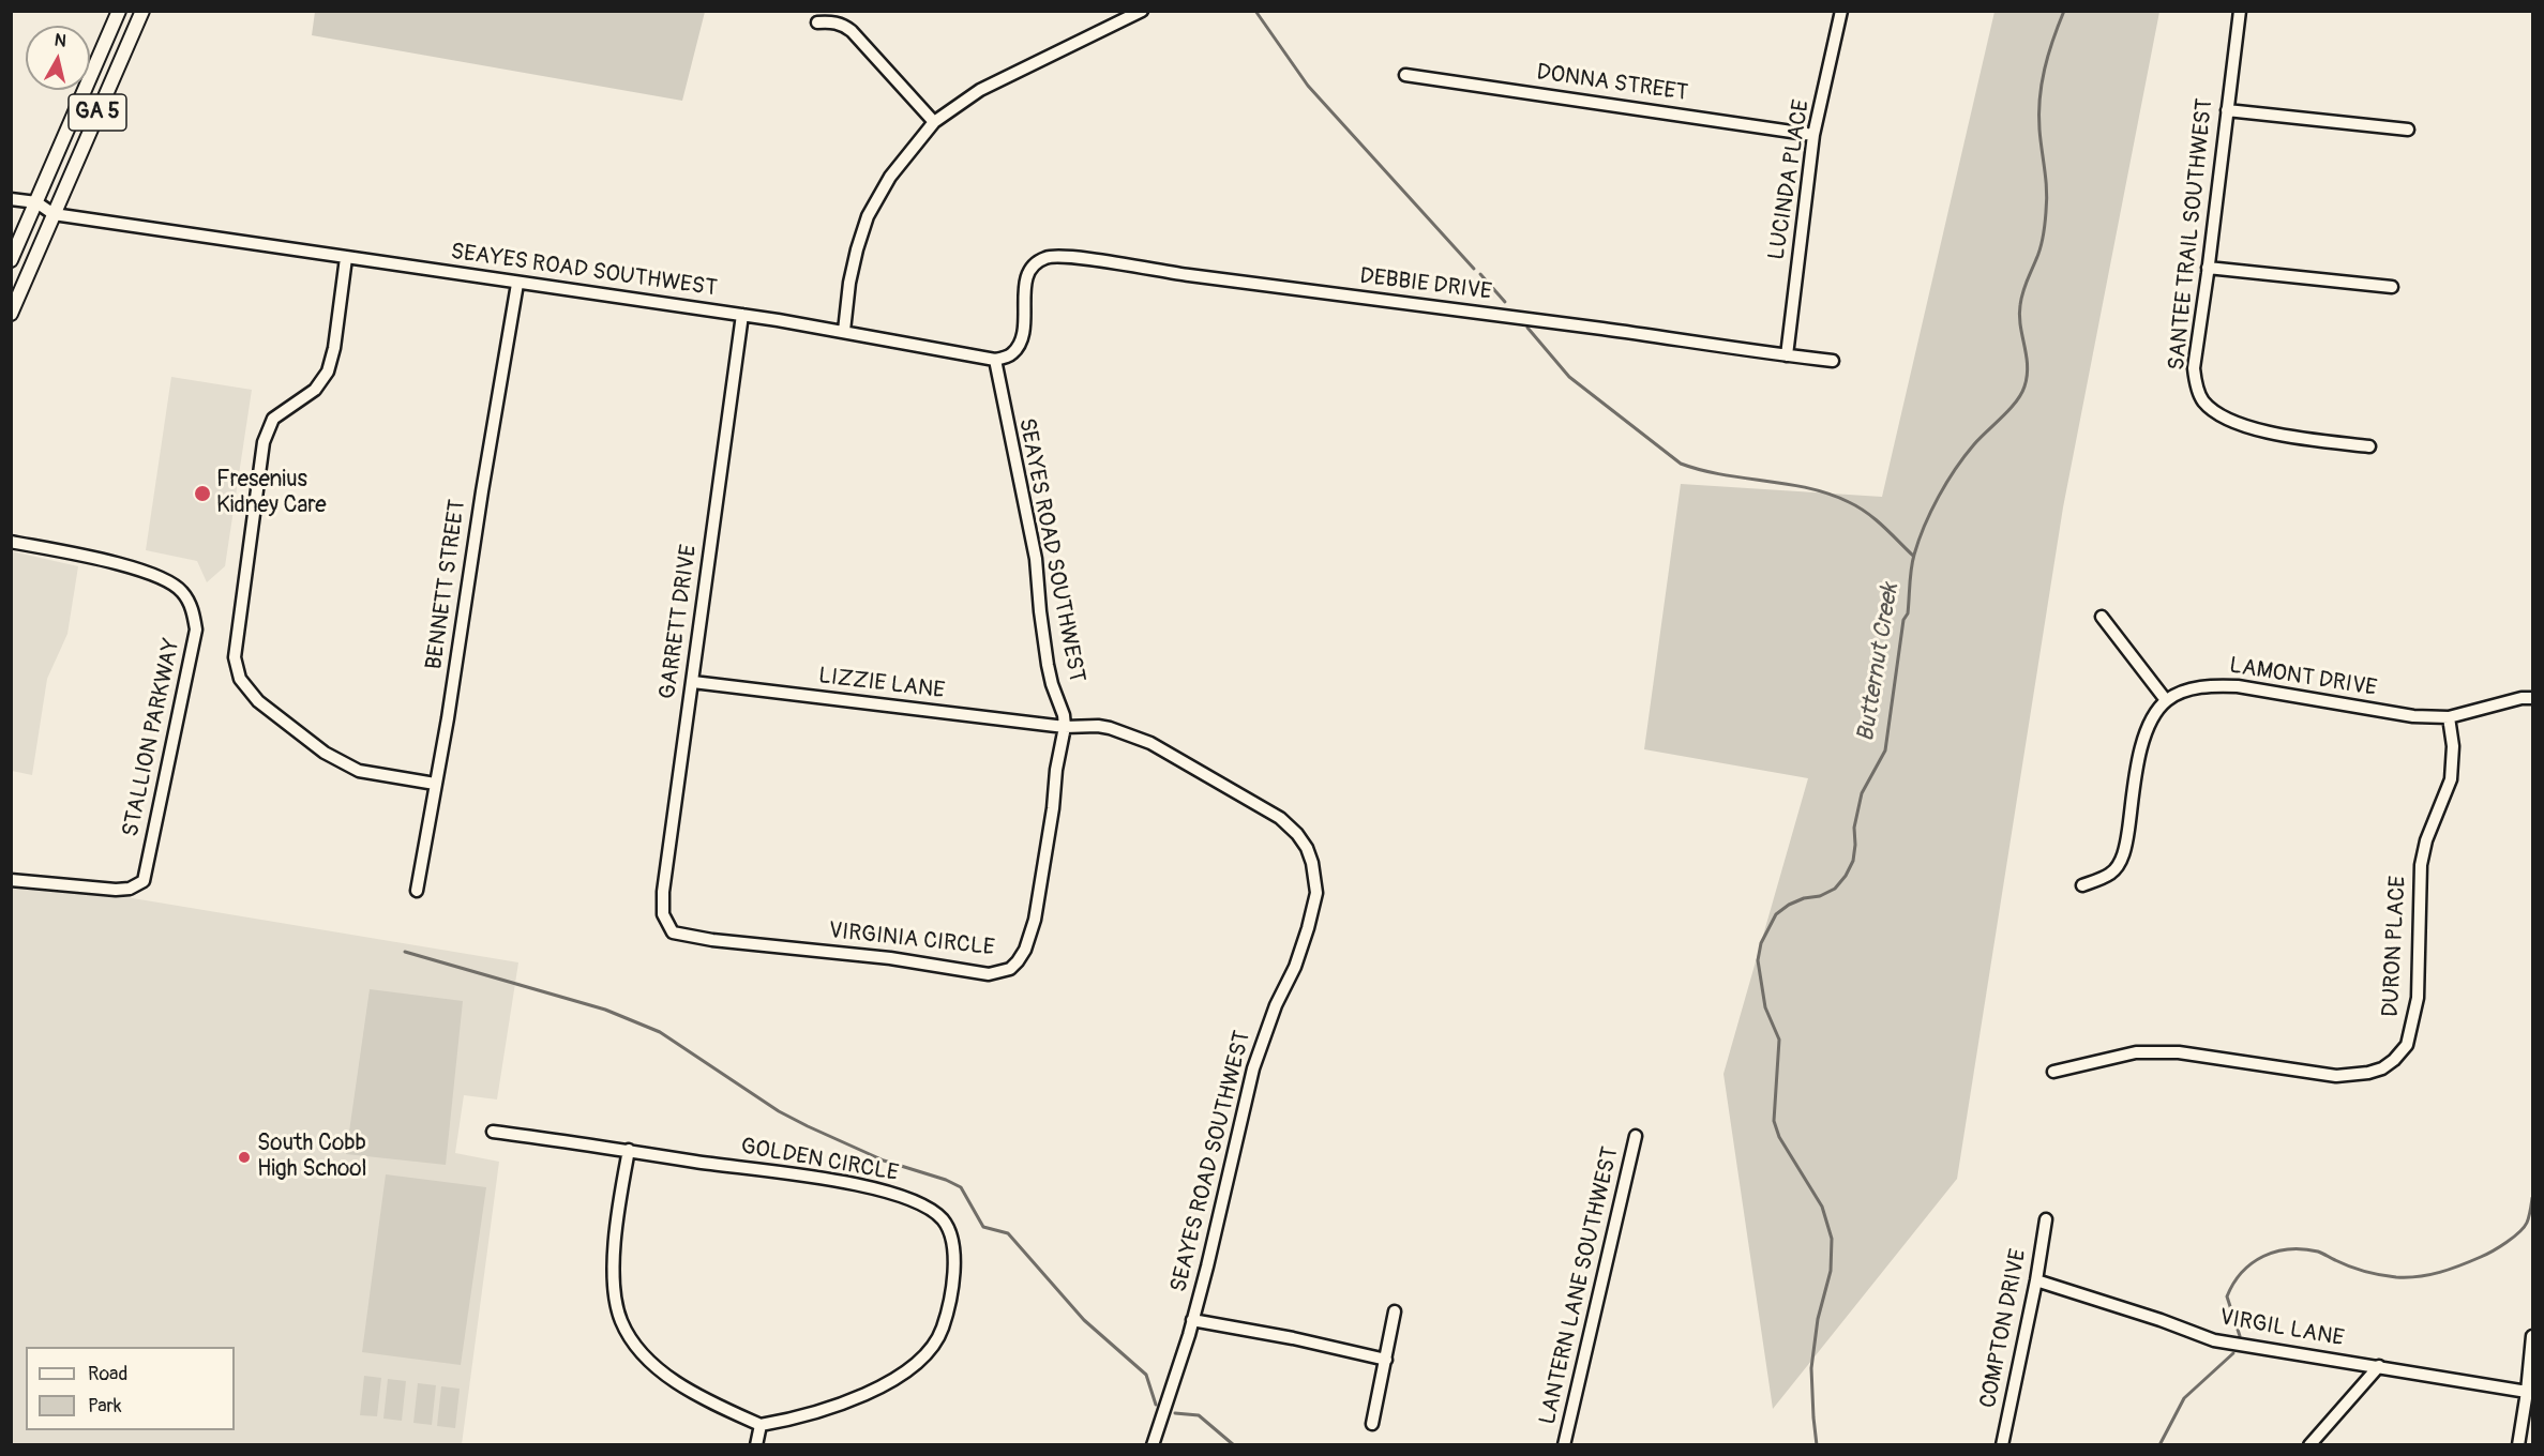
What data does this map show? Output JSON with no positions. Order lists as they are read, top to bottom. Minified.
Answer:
{"streets":{"main road":["GA 5"],"street":["DONNA STREET","LUCINDA PLACE","SANTEE TRAIL SOUTHWEST","SEAYES ROAD SOUTHWEST","DEBBIE DRIVE","BENNETT STREET","GARRETT DRIVE","LAMONT DRIVE","LIZZIE LANE","STALLION PARKWAY","VIRGINIA CIRCLE","DURON PLACE","GOLDEN CIRCLE","LANTERN LANE SOUTHWEST","COMPTON DRIVE","VIRGIL LANE"]},"crossings":[["DONNA STREET","LUCINDA PLACE"],["GA 5","SEAYES ROAD SOUTHWEST"],["LUCINDA PLACE","DEBBIE DRIVE"],["SEAYES ROAD SOUTHWEST","DEBBIE DRIVE"],["SEAYES ROAD SOUTHWEST","BENNETT STREET"],["SEAYES ROAD SOUTHWEST","GARRETT DRIVE"],["SEAYES ROAD SOUTHWEST","LIZZIE LANE"],["SEAYES ROAD SOUTHWEST","VIRGINIA CIRCLE"],["GARRETT DRIVE","LIZZIE LANE"],["GARRETT DRIVE","VIRGINIA CIRCLE"],["LAMONT DRIVE","DURON PLACE"],["LIZZIE LANE","VIRGINIA CIRCLE"],["COMPTON DRIVE","VIRGIL LANE"]],"water":["Butternut Creek"],"places":["Fresenius Kidney Care","South Cobb High School"],"legend":["Road","Park"],"north":"top"}
